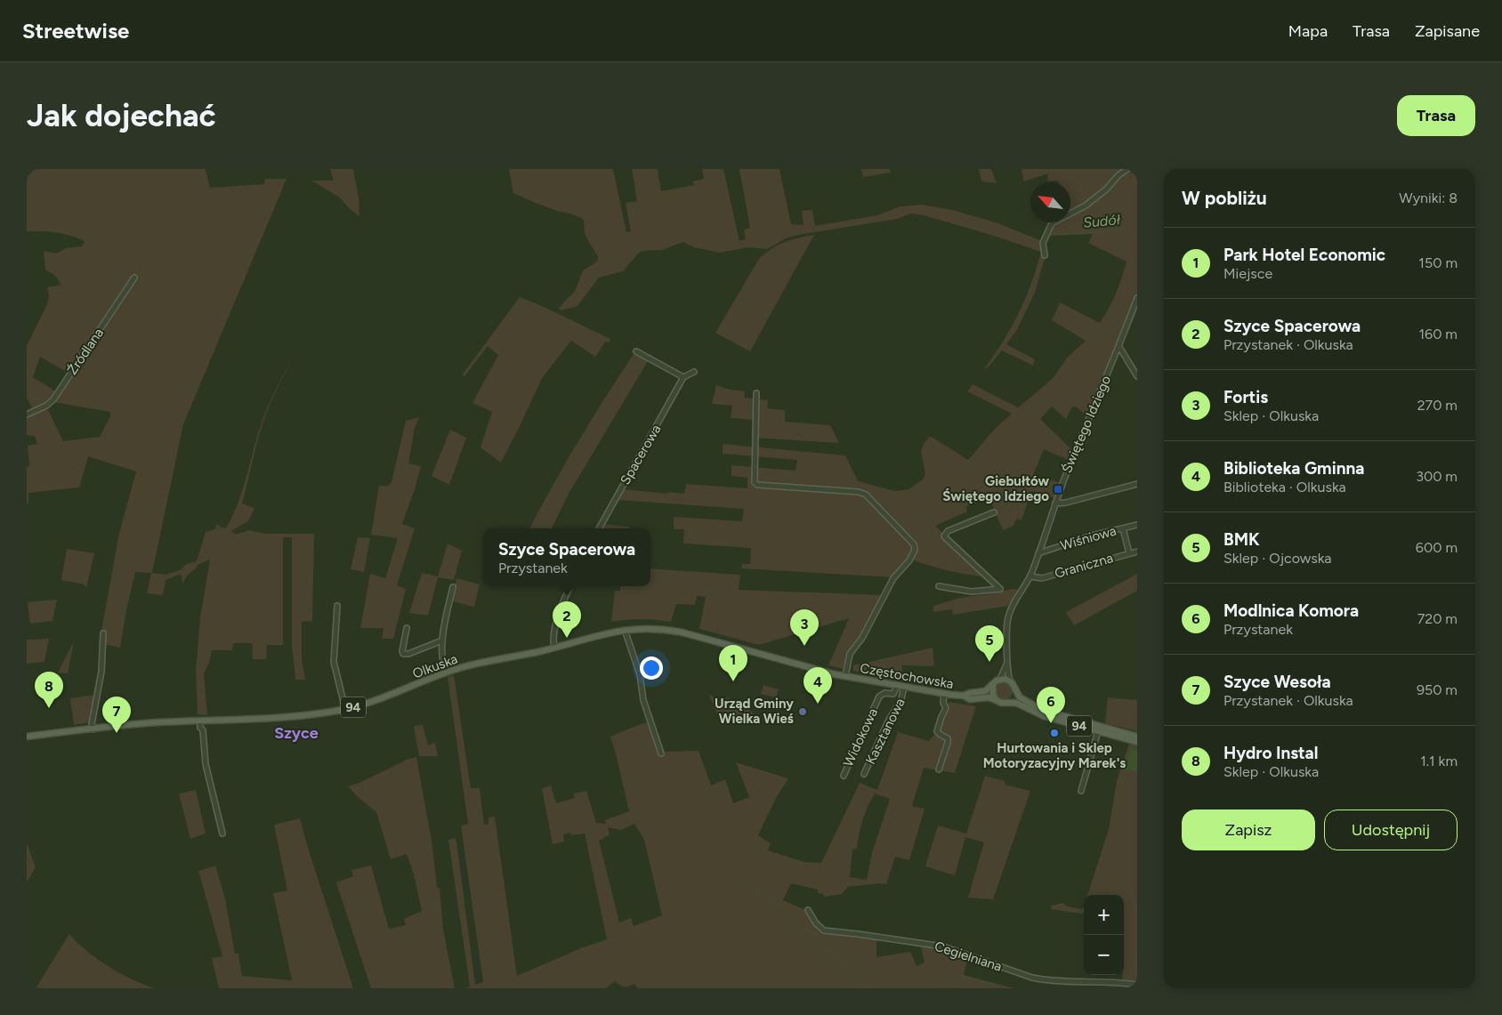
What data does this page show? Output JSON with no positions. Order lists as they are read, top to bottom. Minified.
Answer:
{"streets":{"main road":["Olkuska","Częstochowska","94"],"street":["Źródlana","Świętego Idziego","Spacerowa","Wiśniowa","Graniczna","Kasztanowa","Widokowa","Cegielniana"]},"crossings":[["Świętego Idziego","Wiśniowa"],["Świętego Idziego","Graniczna"],["Olkuska","Częstochowska"],["Częstochowska","94"],["Częstochowska","Kasztanowa"],["Częstochowska","Widokowa"]],"districts":["Szyce"],"water":["Sudół"],"places":{"transit":["Giebułtów Świętego Idziego"],"other":["Urząd Gminy Wielka Wieś","Hurtowania i Sklep Motoryzacyjny Marek's"]},"north":"top left","page":{"header":"Streetwise","nav":["Mapa","Trasa","Zapisane"],"buttons":["Trasa",["Zapisz","Udostępnij"]],"title":"Jak dojechać","heading":["W pobliżu","Wyniki: 8"],"list":[{"mark":"1","name":"Park Hotel Economic","note":"Miejsce","value":"150 m"},{"mark":"2","name":"Szyce Spacerowa","note":"Przystanek · Olkuska","value":"160 m"},{"mark":"3","name":"Fortis","note":"Sklep · Olkuska","value":"270 m"},{"mark":"4","name":"Biblioteka Gminna","note":"Biblioteka · Olkuska","value":"300 m"},{"mark":"5","name":"BMK","note":"Sklep · Ojcowska","value":"600 m"},{"mark":"6","name":"Modlnica Komora","note":"Przystanek","value":"720 m"},{"mark":"7","name":"Szyce Wesoła","note":"Przystanek · Olkuska","value":"950 m"},{"mark":"8","name":"Hydro Instal","note":"Sklep · Olkuska","value":"1.1 km"}],"popup":["Szyce Spacerowa","Przystanek"],"pins":["2","3","5","1","4","8","6","7"],"map_buttons":["+","−"]}}
